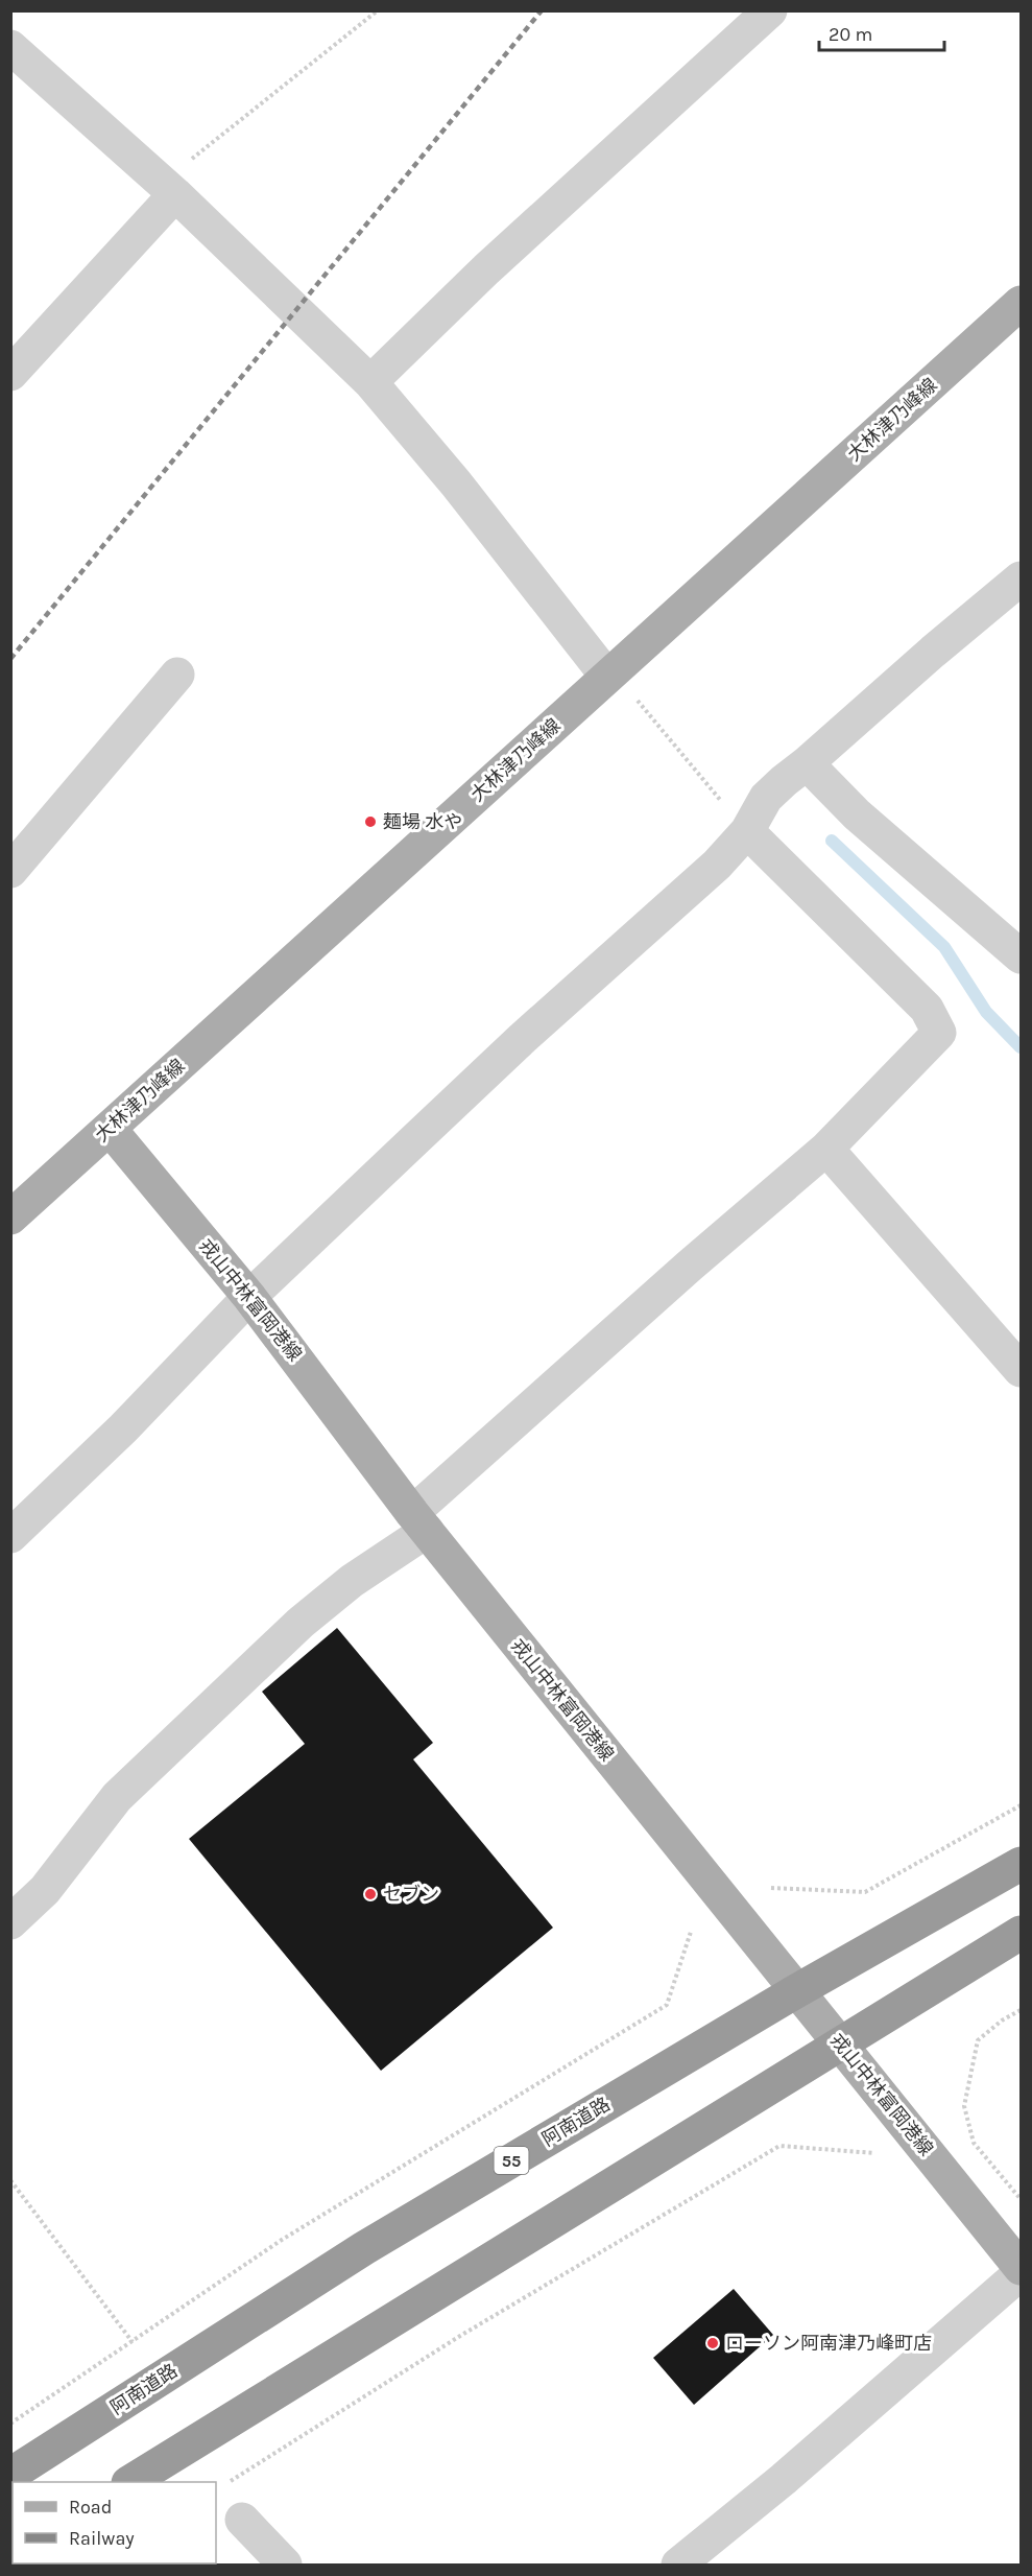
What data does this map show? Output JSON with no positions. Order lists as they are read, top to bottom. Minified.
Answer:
{"streets":{"highway":["阿南道路","55"],"main road":["大林津乃峰線","戎山中林富岡港線"]},"crossings":[["大林津乃峰線","戎山中林富岡港線"],["戎山中林富岡港線","阿南道路"]],"places":["麺場 水や","セブン","ローソン阿南津乃峰町店"],"legend":["Road","Railway"],"scale_bar":"20 m"}
